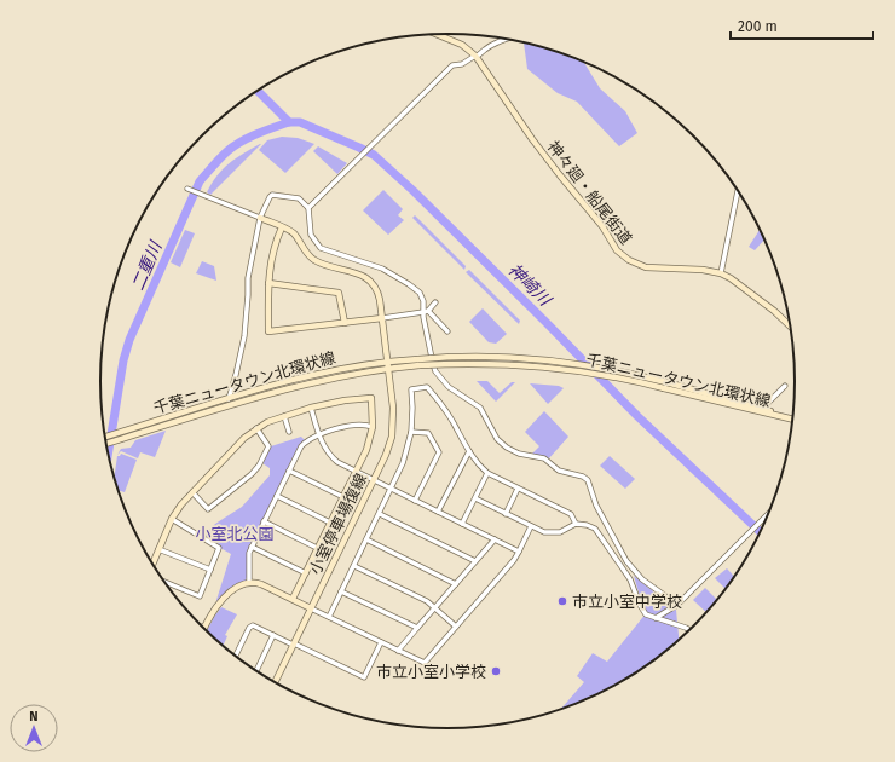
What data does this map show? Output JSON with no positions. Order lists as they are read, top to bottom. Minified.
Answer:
{"streets":{"main road":["神々廻・船尾街道","千葉ニュータウン北環状線","小室停車場復線"]},"crossings":[["千葉ニュータウン北環状線","小室停車場復線"]],"water":["二重川","神崎川"],"parks":["小室北公園"],"places":["市立小室中学校","市立小室小学校"],"scale_bar":"200 m","north":"top"}
